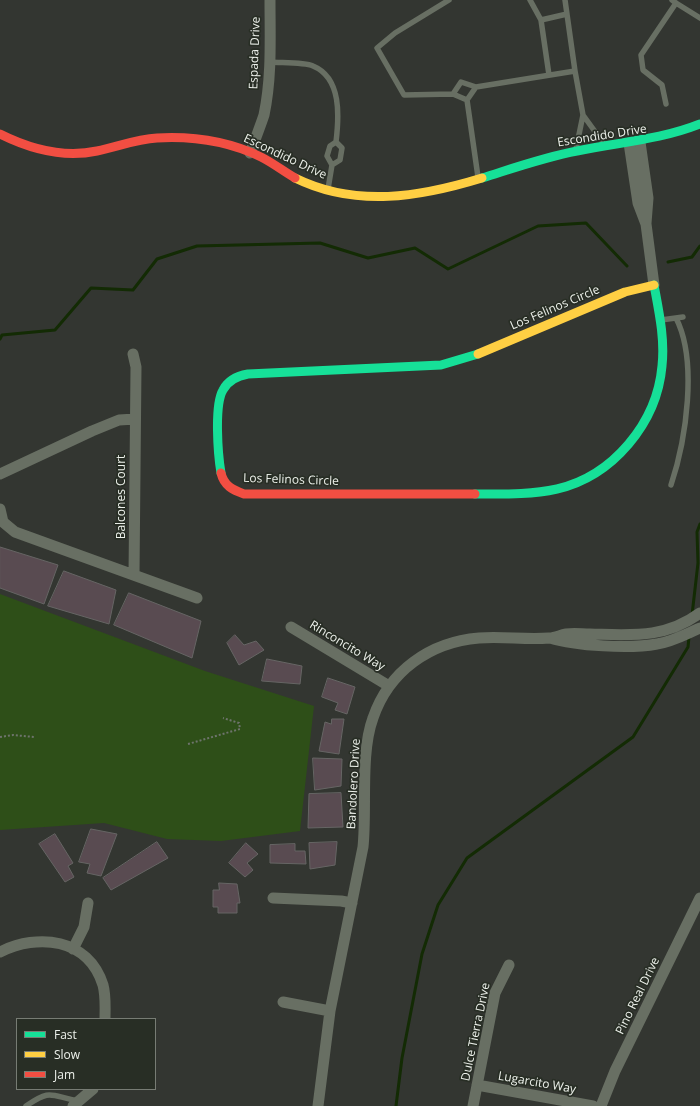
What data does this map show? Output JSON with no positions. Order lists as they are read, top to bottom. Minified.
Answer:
{"streets":{"street":["Espada Drive","Escondido Drive","Los Felinos Circle","Balcones Court","Rinconcito Way","Bandolero Drive","Pino Real Drive","Dulce Tierra Drive","Lugarcito Way"]},"crossings":[["Espada Drive","Escondido Drive"],["Escondido Drive","Los Felinos Circle"],["Rinconcito Way","Bandolero Drive"],["Dulce Tierra Drive","Lugarcito Way"]],"legend":["Fast","Slow","Jam"]}
